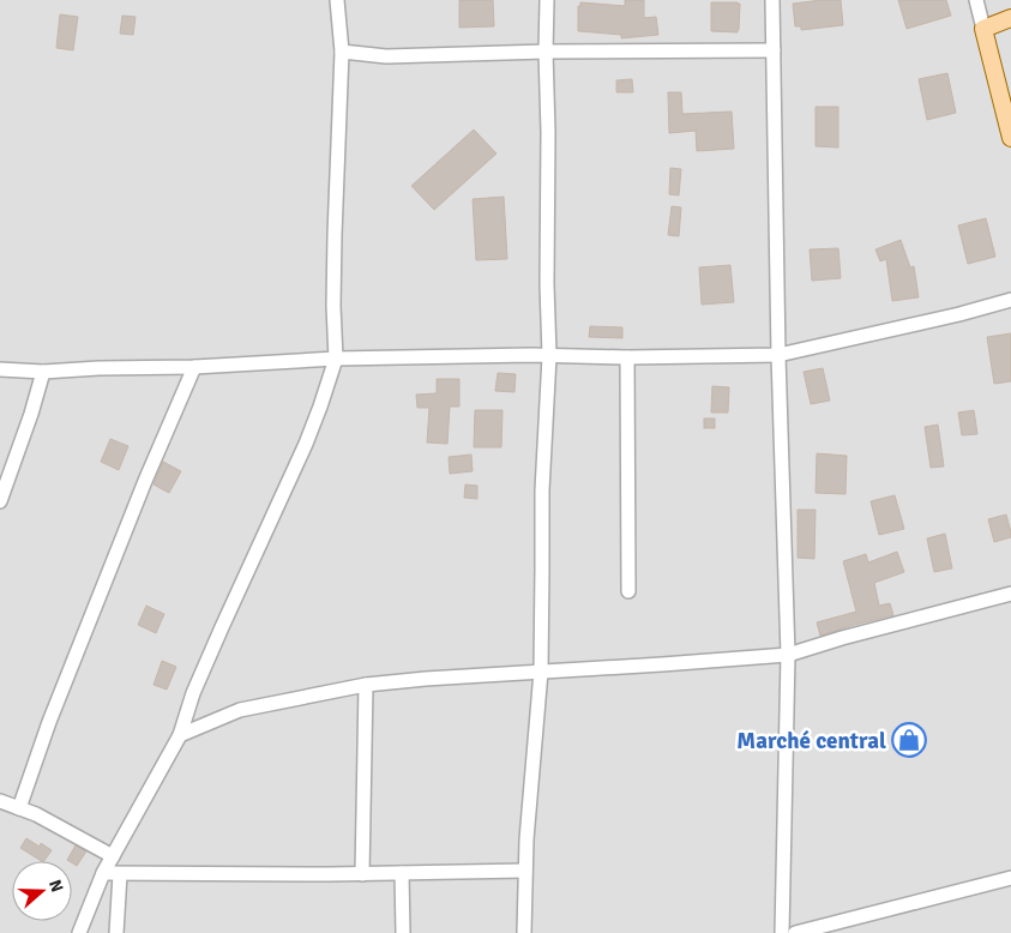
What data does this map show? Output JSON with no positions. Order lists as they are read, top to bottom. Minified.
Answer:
{"places":{"shop":["Marché central"]},"north":"right"}
